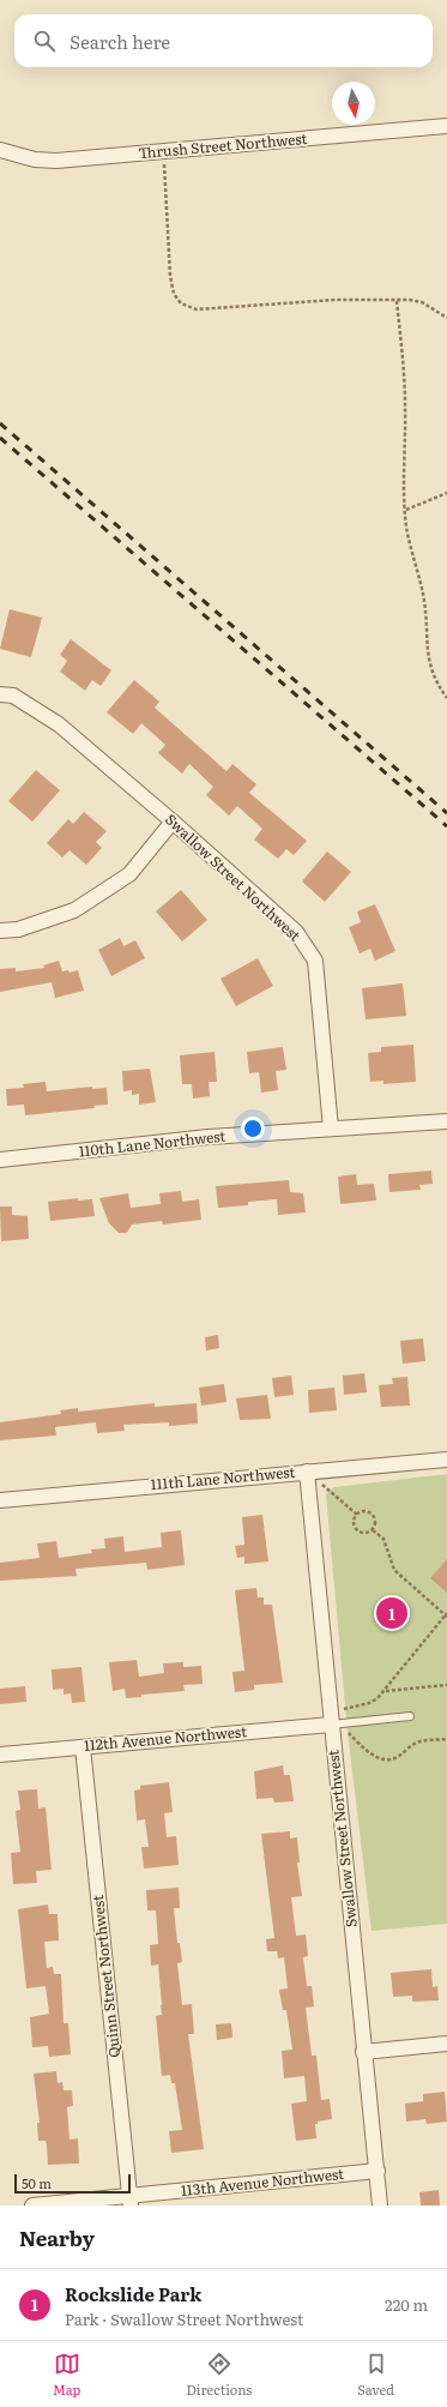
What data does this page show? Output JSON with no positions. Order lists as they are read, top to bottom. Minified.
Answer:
{"streets":{"street":["Thrush Street Northwest","Swallow Street Northwest","110th Lane Northwest","111th Lane Northwest","112th Avenue Northwest","Quinn Street Northwest","113th Avenue Northwest"]},"crossings":[["Swallow Street Northwest","110th Lane Northwest"],["Swallow Street Northwest","111th Lane Northwest"],["Swallow Street Northwest","112th Avenue Northwest"],["Swallow Street Northwest","113th Avenue Northwest"],["112th Avenue Northwest","Quinn Street Northwest"],["Quinn Street Northwest","113th Avenue Northwest"]],"scale_bar":"50 m","north":"bottom","page":{"search":"Search here","pins":"1","scale":"50 m","heading":"Nearby","list":[{"mark":"1","name":"Rockslide Park","note":"Park · Swallow Street Northwest","value":"220 m"}],"nav":["Map","Directions","Saved"]}}
